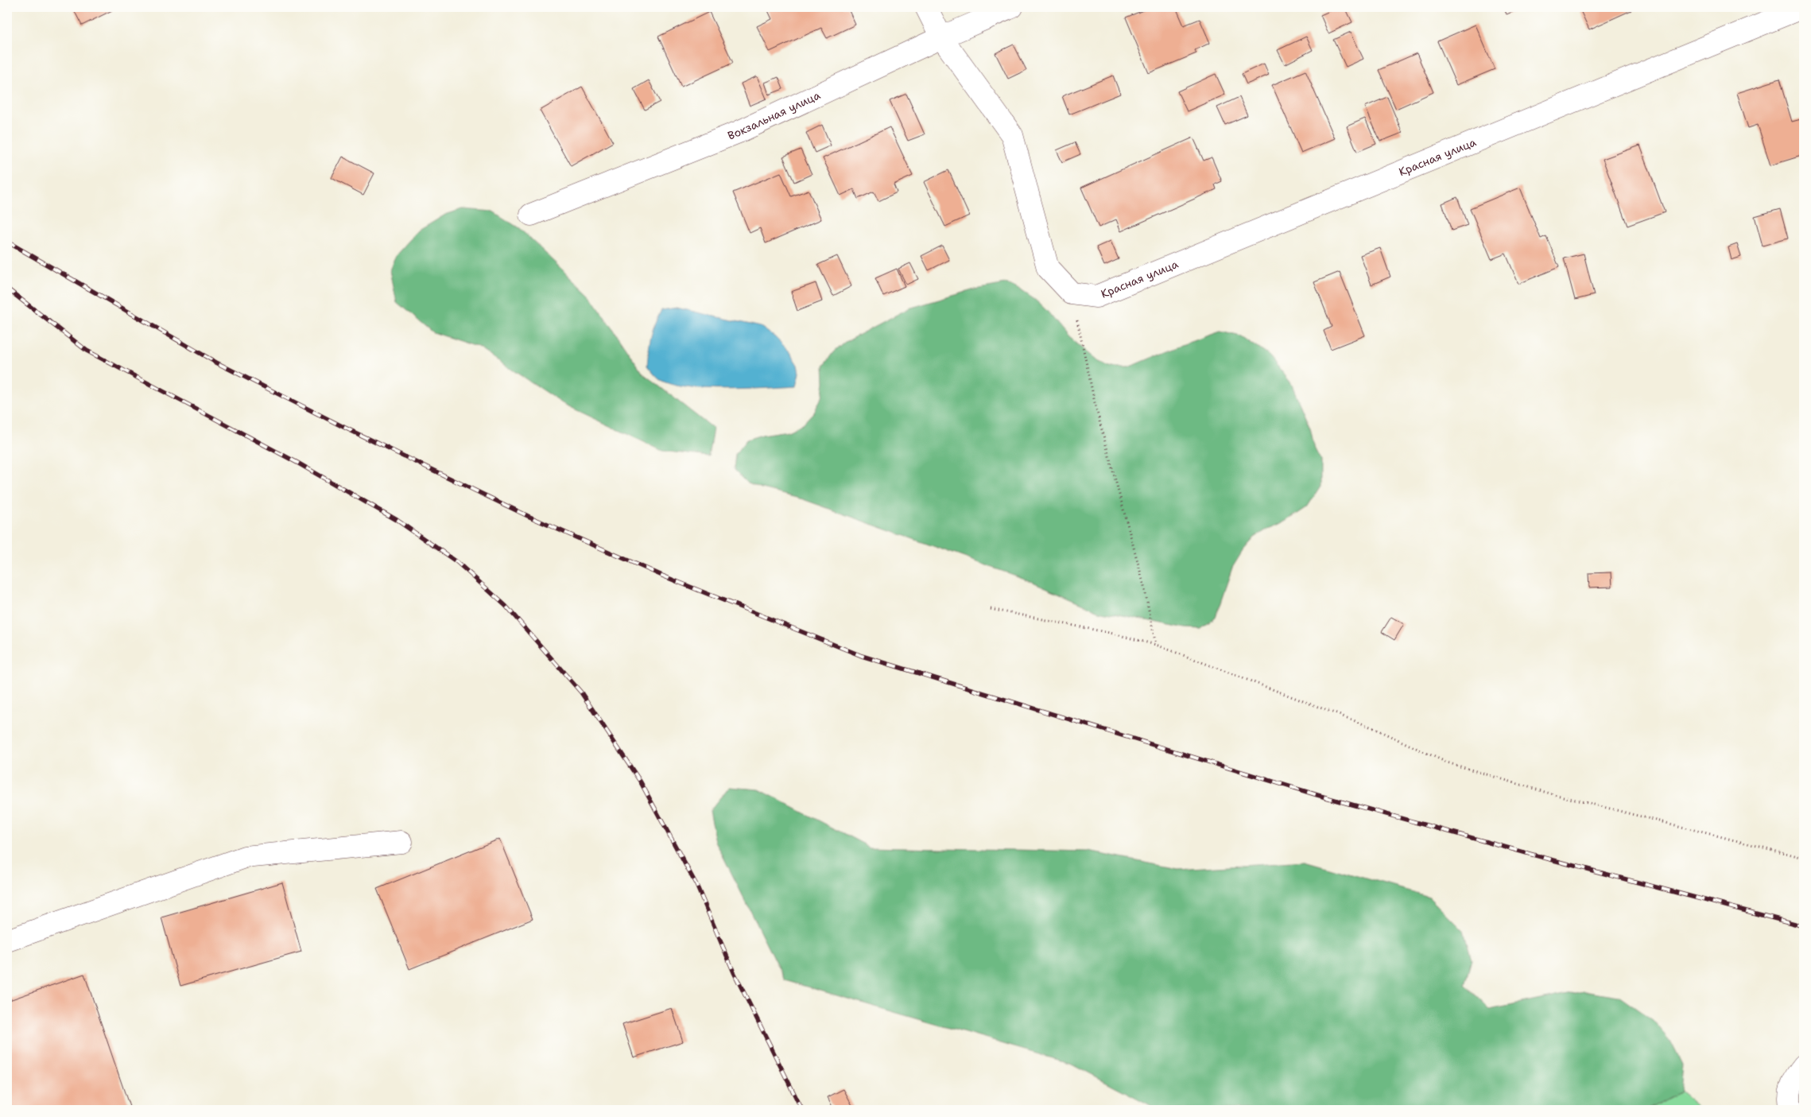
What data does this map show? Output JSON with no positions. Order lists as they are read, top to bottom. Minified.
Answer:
{"streets":{"street":["Вокзальная улица","Красная улица"]}}
